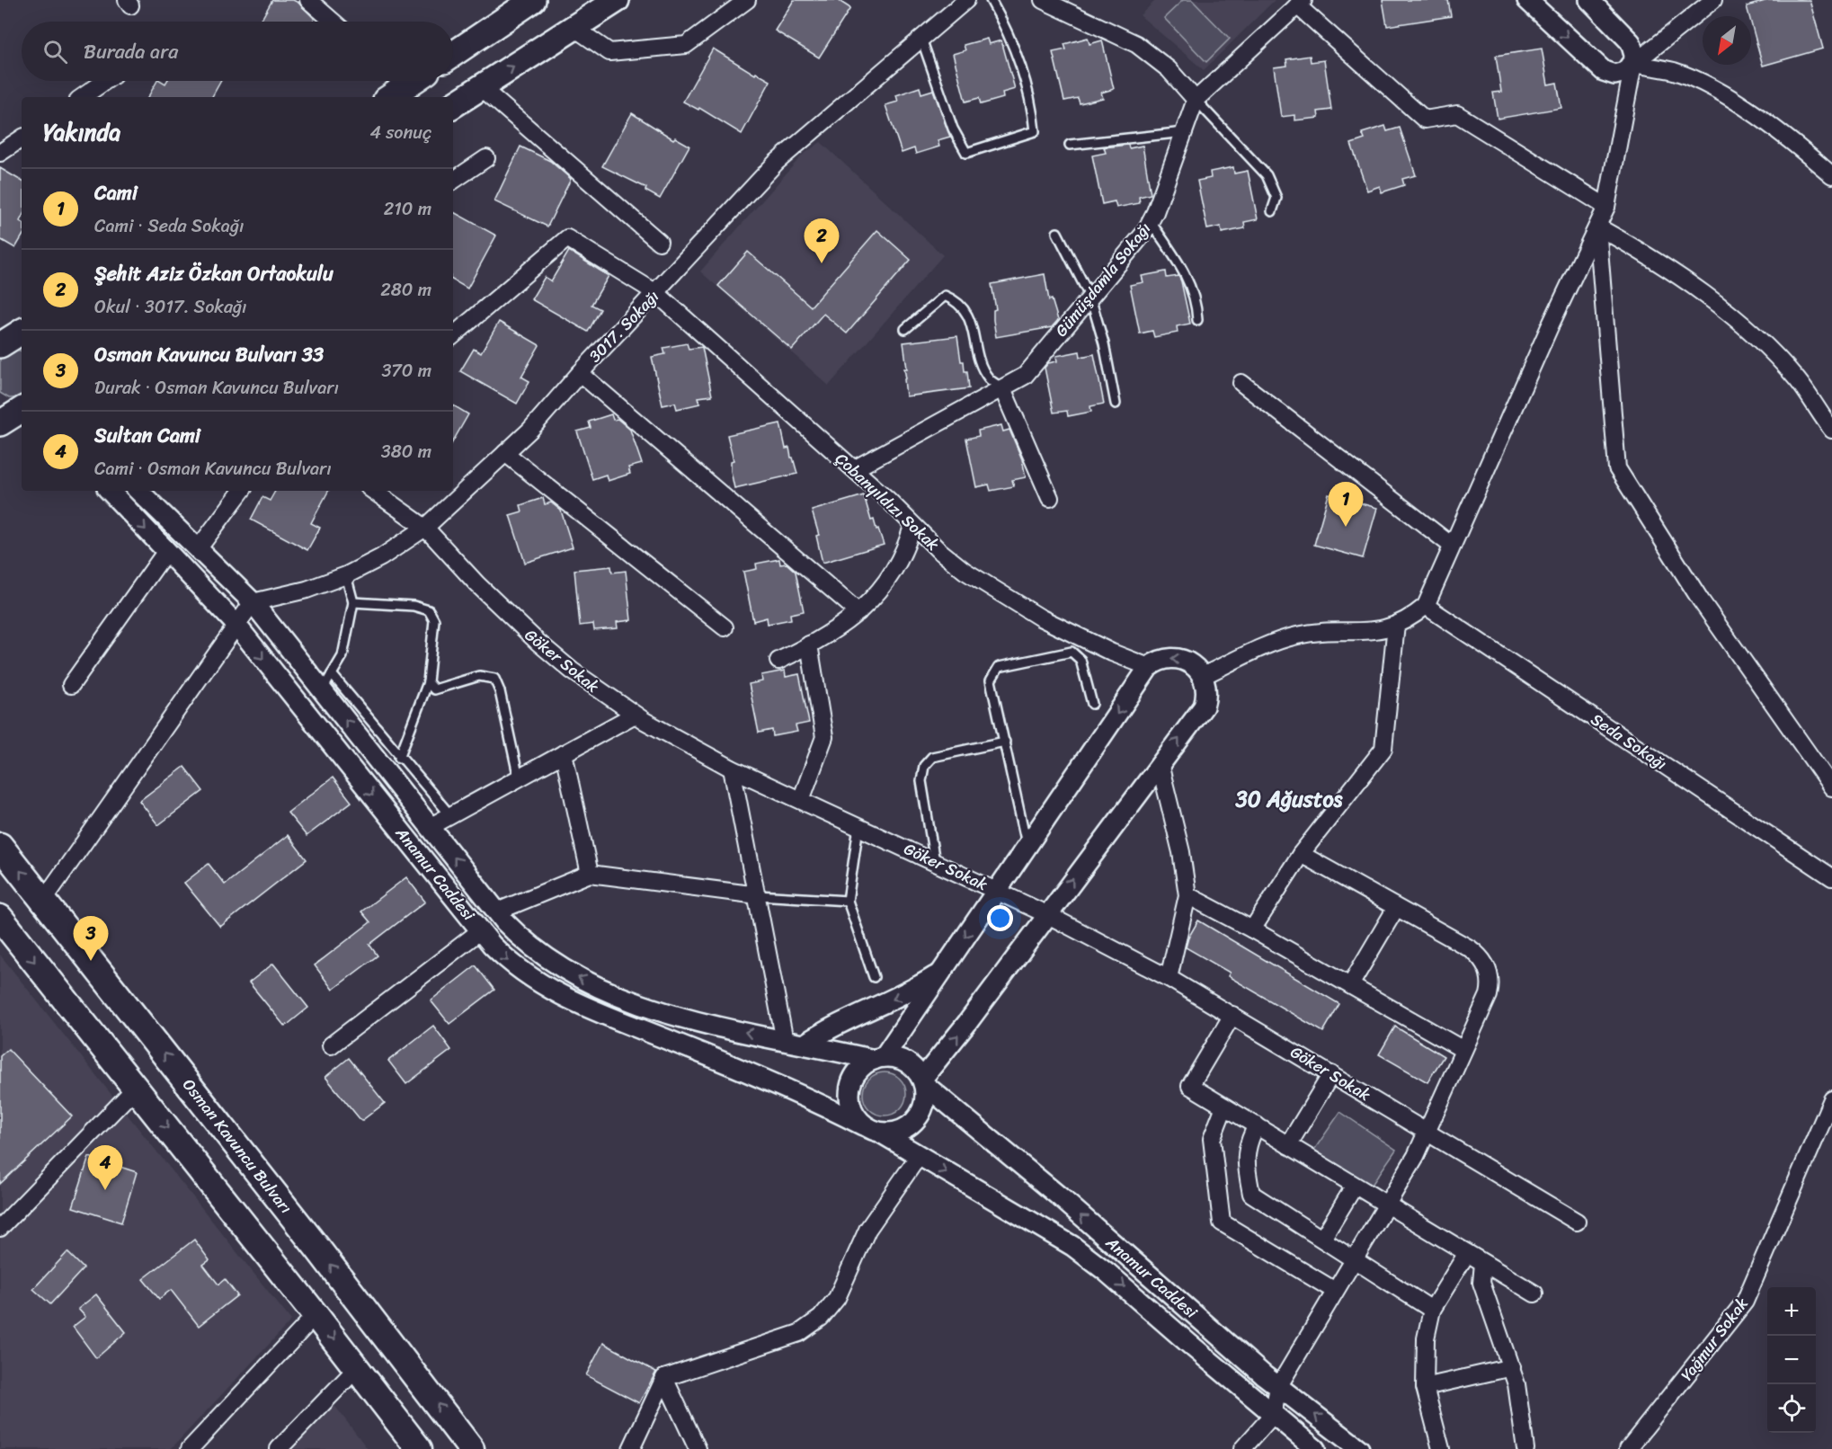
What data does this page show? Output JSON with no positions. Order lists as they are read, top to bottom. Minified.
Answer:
{"streets":{"highway":["Osman Kavuncu Bulvarı"],"street":["Gümüşdamla Sokağı","3017. Sokağı","Çobanyıldızı Sokak","Göker Sokak","Seda Sokağı","Anamur Caddesi","Yağmur Sokak"]},"crossings":[["Gümüşdamla Sokağı","Çobanyıldızı Sokak"],["3017. Sokağı","Çobanyıldızı Sokak"],["3017. Sokağı","Göker Sokak"],["3017. Sokağı","Anamur Caddesi"]],"districts":["30 Ağustos"],"north":"bottom left","page":{"search":"Burada ara","heading":["Yakında","4 sonuç"],"list":[{"mark":"1","name":"Cami","note":"Cami · Seda Sokağı","value":"210 m"},{"mark":"2","name":"Şehit Aziz Özkan Ortaokulu","note":"Okul · 3017. Sokağı","value":"280 m"},{"mark":"3","name":"Osman Kavuncu Bulvarı 33","note":"Durak · Osman Kavuncu Bulvarı","value":"370 m"},{"mark":"4","name":"Sultan Cami","note":"Cami · Osman Kavuncu Bulvarı","value":"380 m"}],"pins":["2","1","3","4"],"map_buttons":["+","−"]}}
